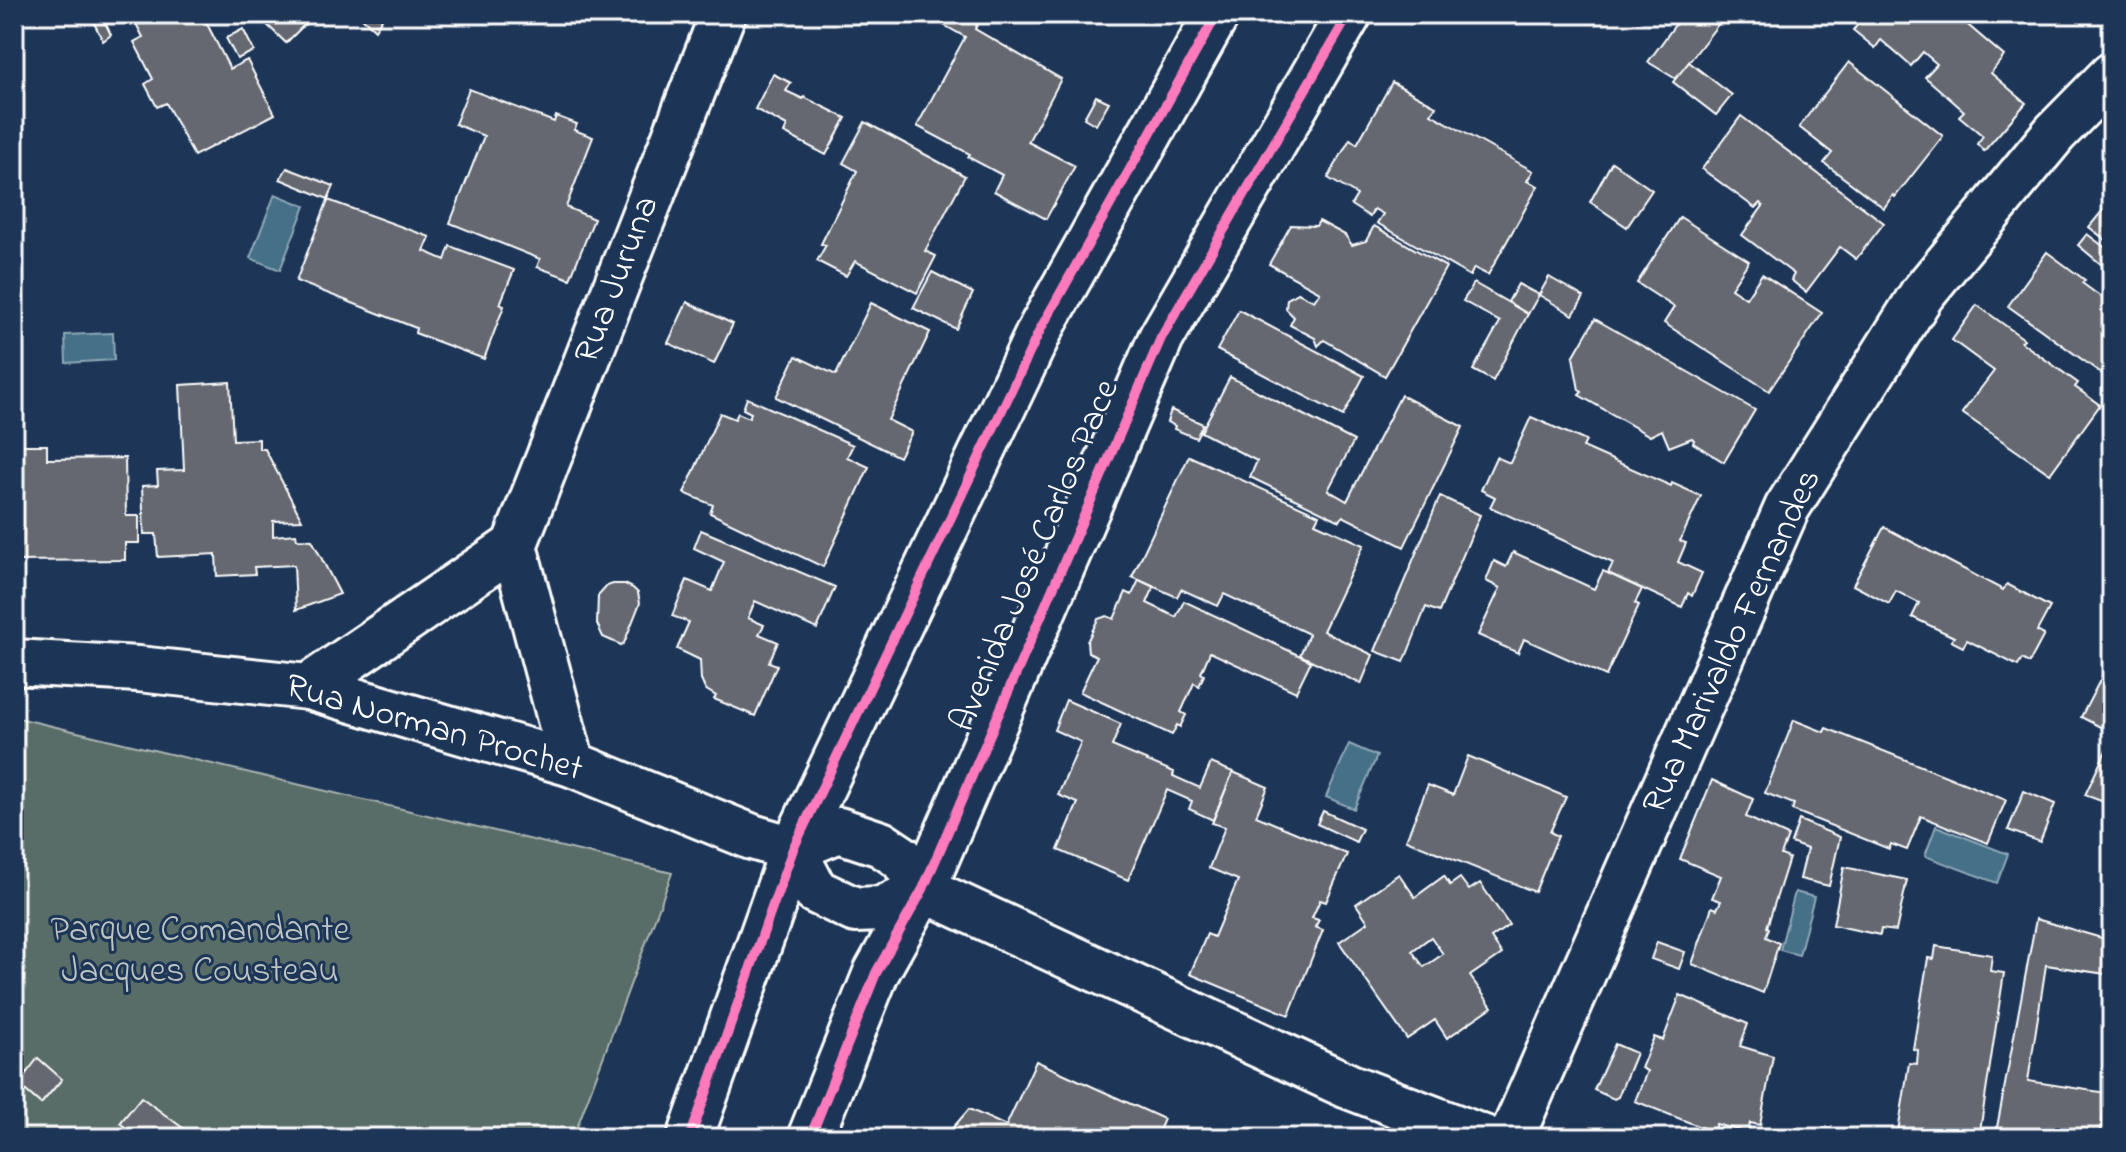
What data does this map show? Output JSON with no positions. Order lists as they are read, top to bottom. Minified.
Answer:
{"streets":{"street":["Rua Juruna","Avenida José Carlos Pace","Rua Marivaldo Fernandes","Rua Norman Prochet"]},"parks":["Parque Comandante Jacques Cousteau"]}
